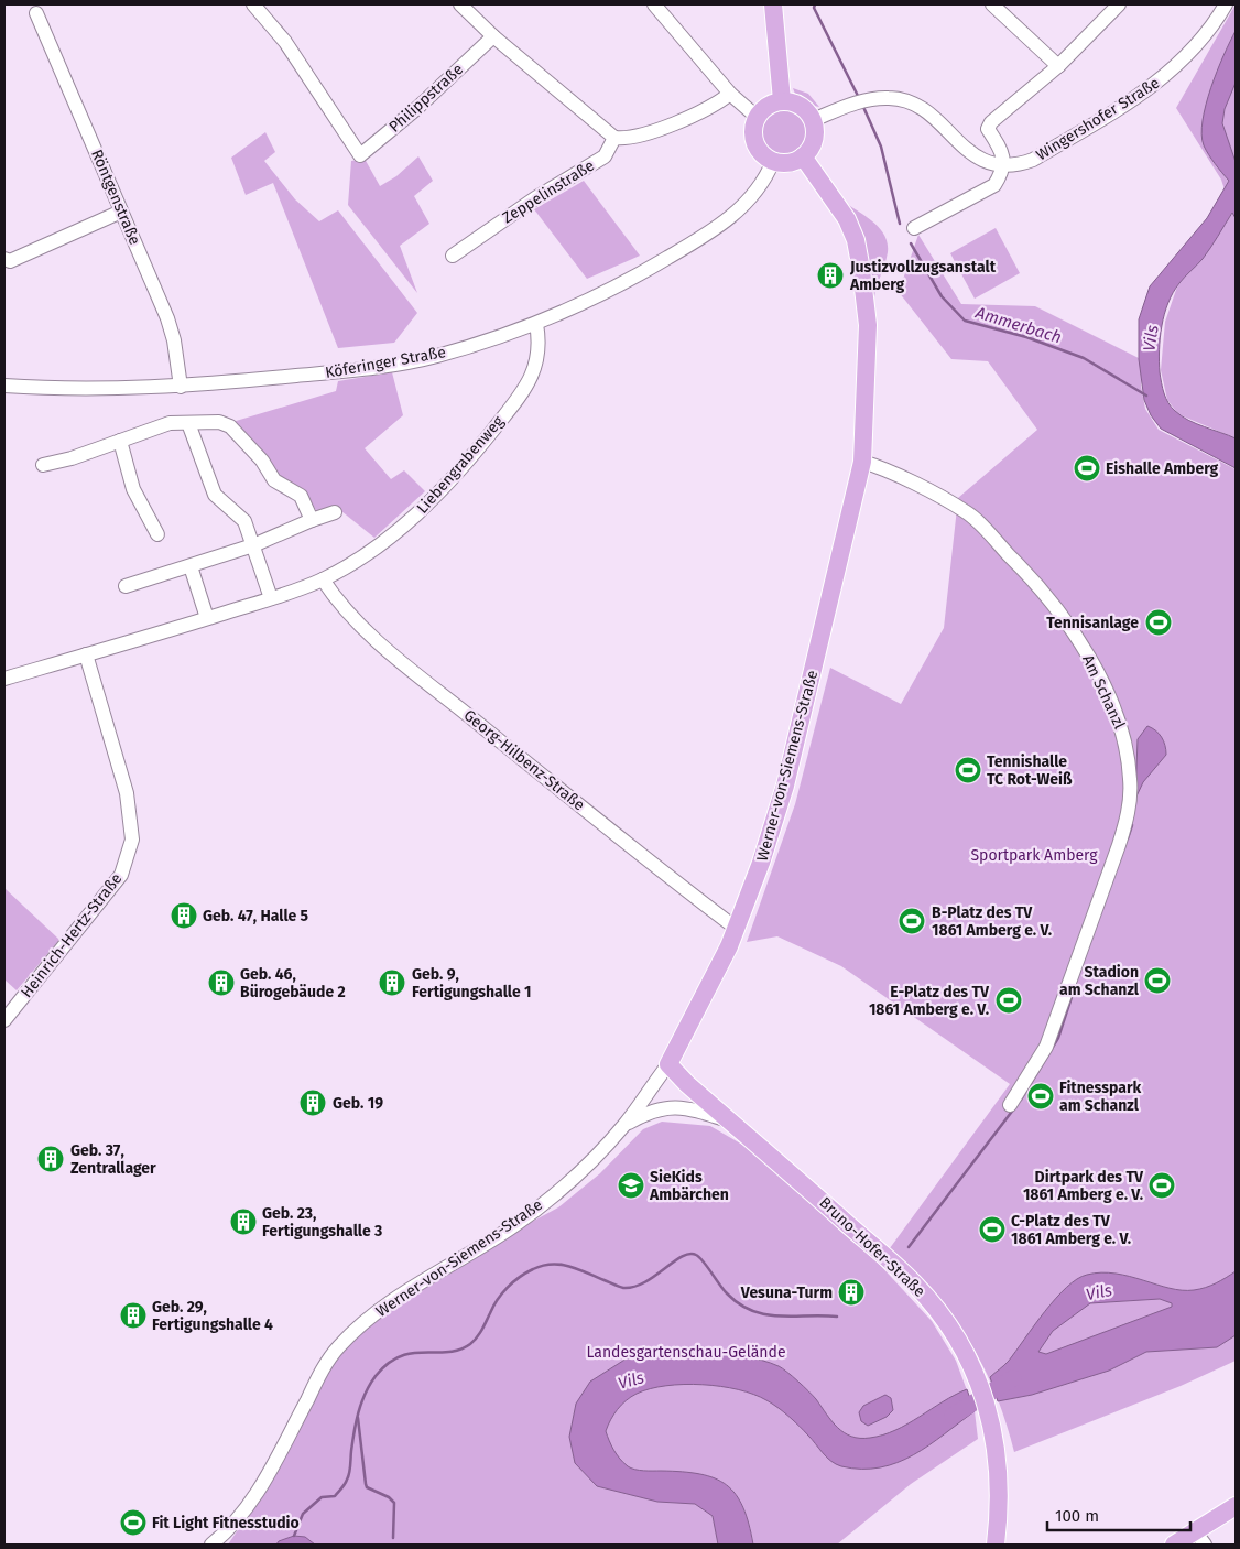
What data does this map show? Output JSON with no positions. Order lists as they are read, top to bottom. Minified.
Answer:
{"streets":{"main road":["Werner-von-Siemens-Straße","Bruno-Hofer-Straße"],"street":["Philippstraße","Wingershofer Straße","Zeppelinstraße","Röntgenstraße","Köferinger Straße","Liebengrabenweg","Am Schanzl","Georg-Hilbenz-Straße","Heinrich-Hertz-Straße"]},"crossings":[["Wingershofer Straße","Köferinger Straße"],["Wingershofer Straße","Werner-von-Siemens-Straße"],["Röntgenstraße","Köferinger Straße"],["Köferinger Straße","Liebengrabenweg"],["Köferinger Straße","Werner-von-Siemens-Straße"],["Liebengrabenweg","Georg-Hilbenz-Straße"],["Liebengrabenweg","Heinrich-Hertz-Straße"],["Am Schanzl","Werner-von-Siemens-Straße"],["Georg-Hilbenz-Straße","Werner-von-Siemens-Straße"],["Werner-von-Siemens-Straße","Bruno-Hofer-Straße"]],"water":["Ammerbach","Vils"],"parks":["Sportpark Amberg","Landesgartenschau-Gelände"],"places":{"building":["Justizvollzugsanstalt Amberg","Geb. 47, Halle 5","Geb. 46, Bürogebäude 2","Geb. 9, Fertigungshalle 1","Geb. 19","Geb. 37, Zentrallager","Geb. 23, Fertigungshalle 3","Vesuna-Turm","Geb. 29, Fertigungshalle 4"],"sports":["Eishalle Amberg","Tennisanlage","Tennishalle TC Rot-Weiß","B-Platz des TV 1861 Amberg e. V.","Stadion am Schanzl","E-Platz des TV 1861 Amberg e. V.","Fitnesspark am Schanzl","Dirtpark des TV 1861 Amberg e. V.","C-Platz des TV 1861 Amberg e. V.","Fit Light Fitnesstudio"],"school or university":["SieKids Ambärchen"]},"scale_bar":"100 m"}
